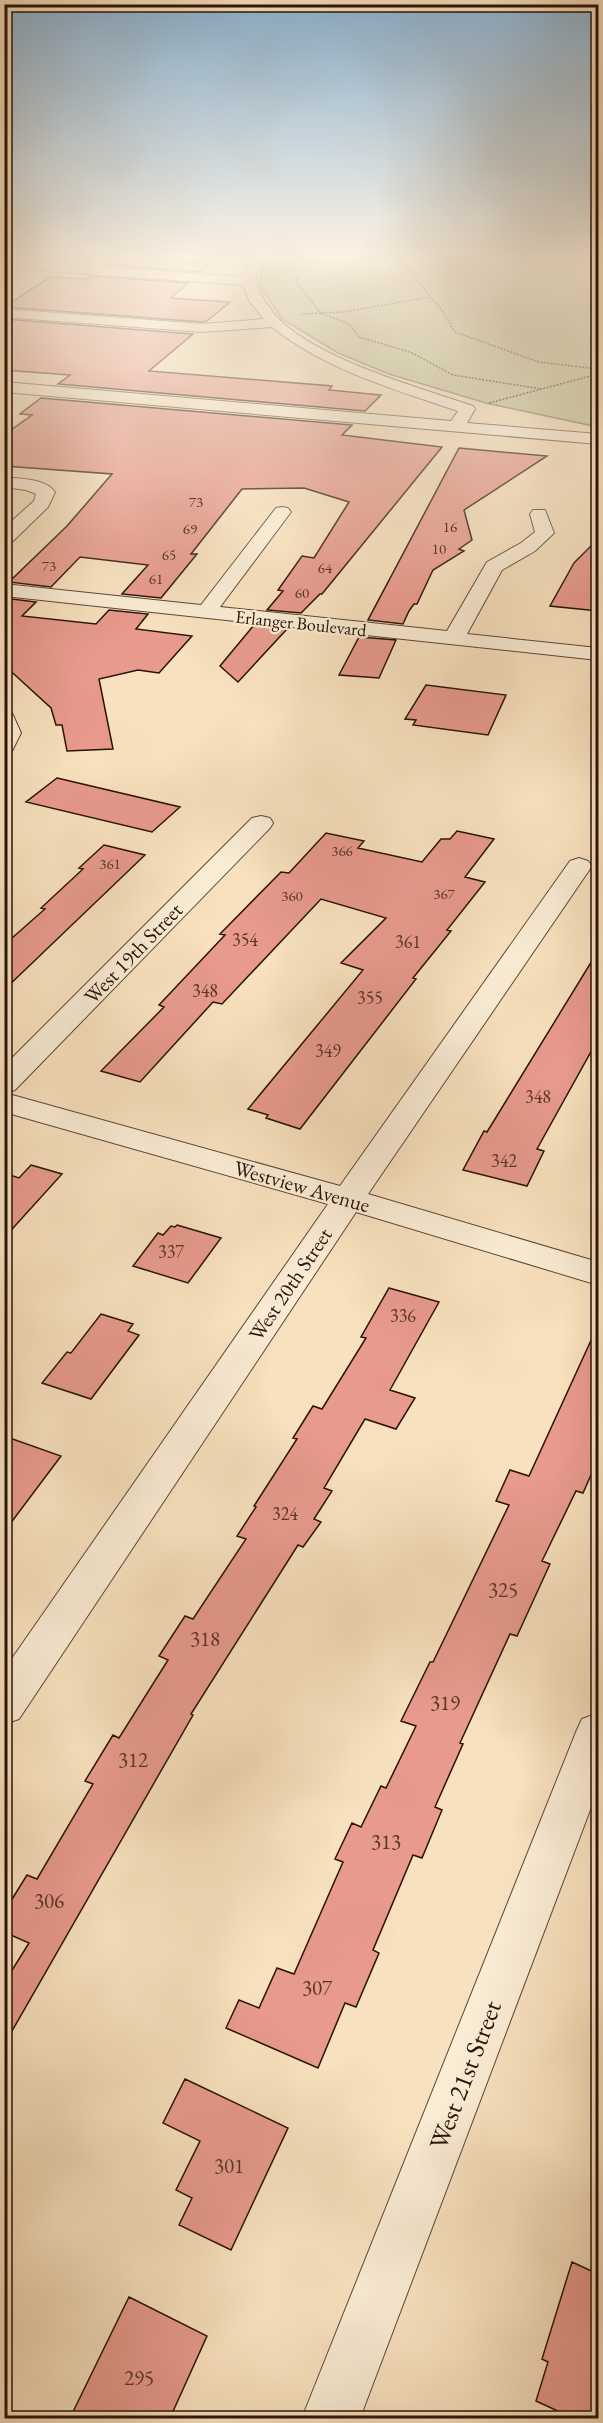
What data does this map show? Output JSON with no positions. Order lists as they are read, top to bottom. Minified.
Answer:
{"streets":{"street":["Erlanger Boulevard","West 19th Street","Westview Avenue","West 20th Street","West 21st Street"]},"crossings":[["Westview Avenue","West 20th Street"]],"house_numbers":["73","16","69","10","65","73","64","61","60","366","361","367","360","354","361","348","355","349","348","342","337","336","324","325","318","319","312","313","306","307","301","295"]}
